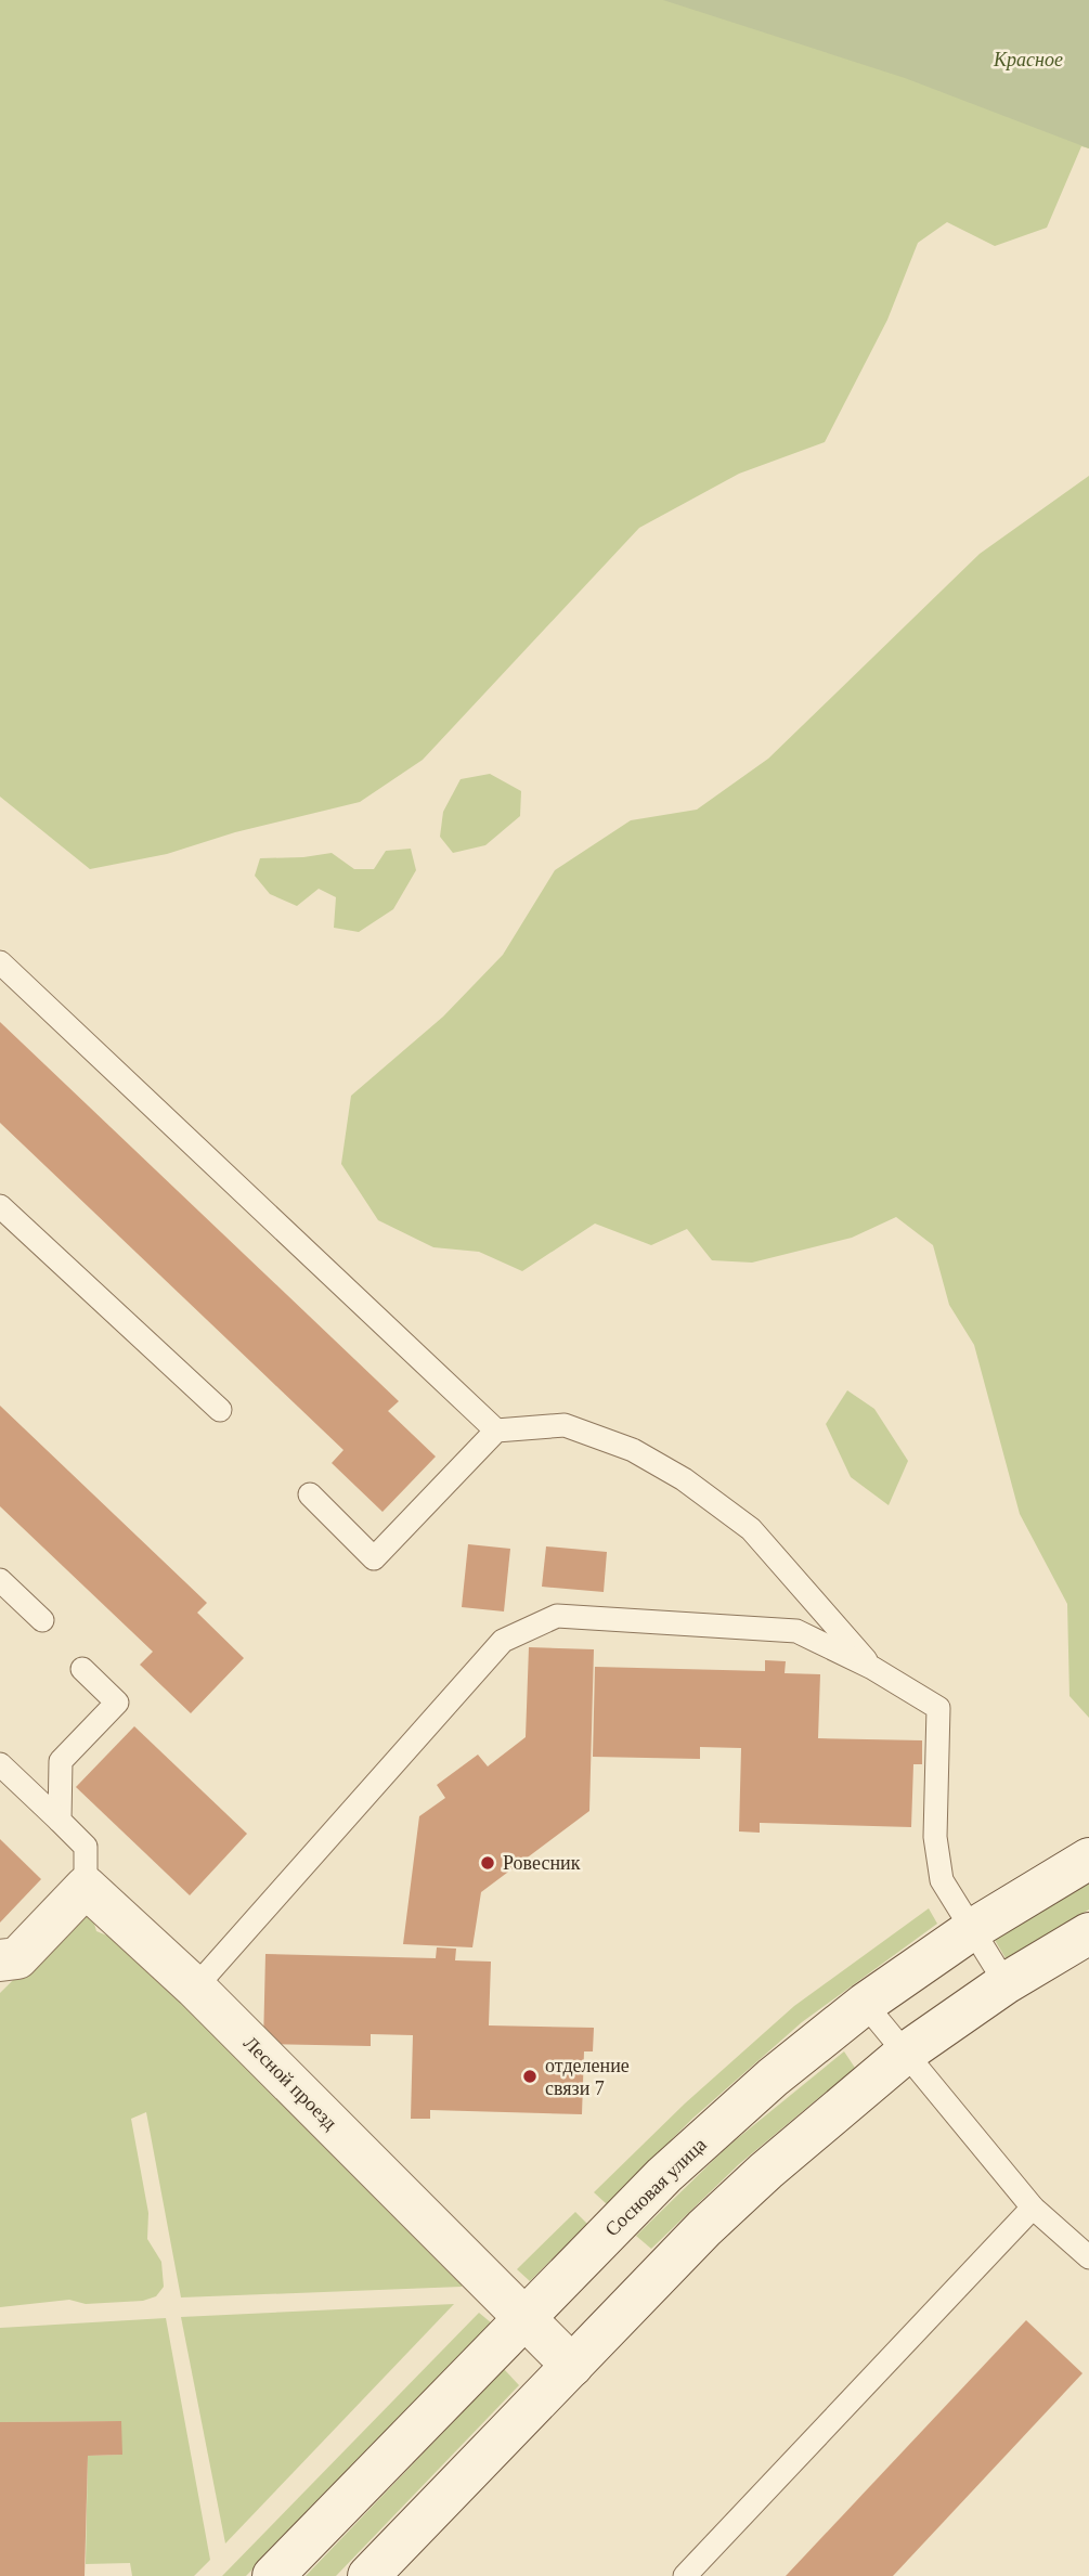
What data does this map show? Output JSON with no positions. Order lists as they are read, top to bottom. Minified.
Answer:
{"streets":{"street":["Лесной проезд","Сосновая улица"]},"crossings":[["Лесной проезд","Сосновая улица"]],"parks":["Красное"],"places":["Ровесник","отделение связи 7"]}
